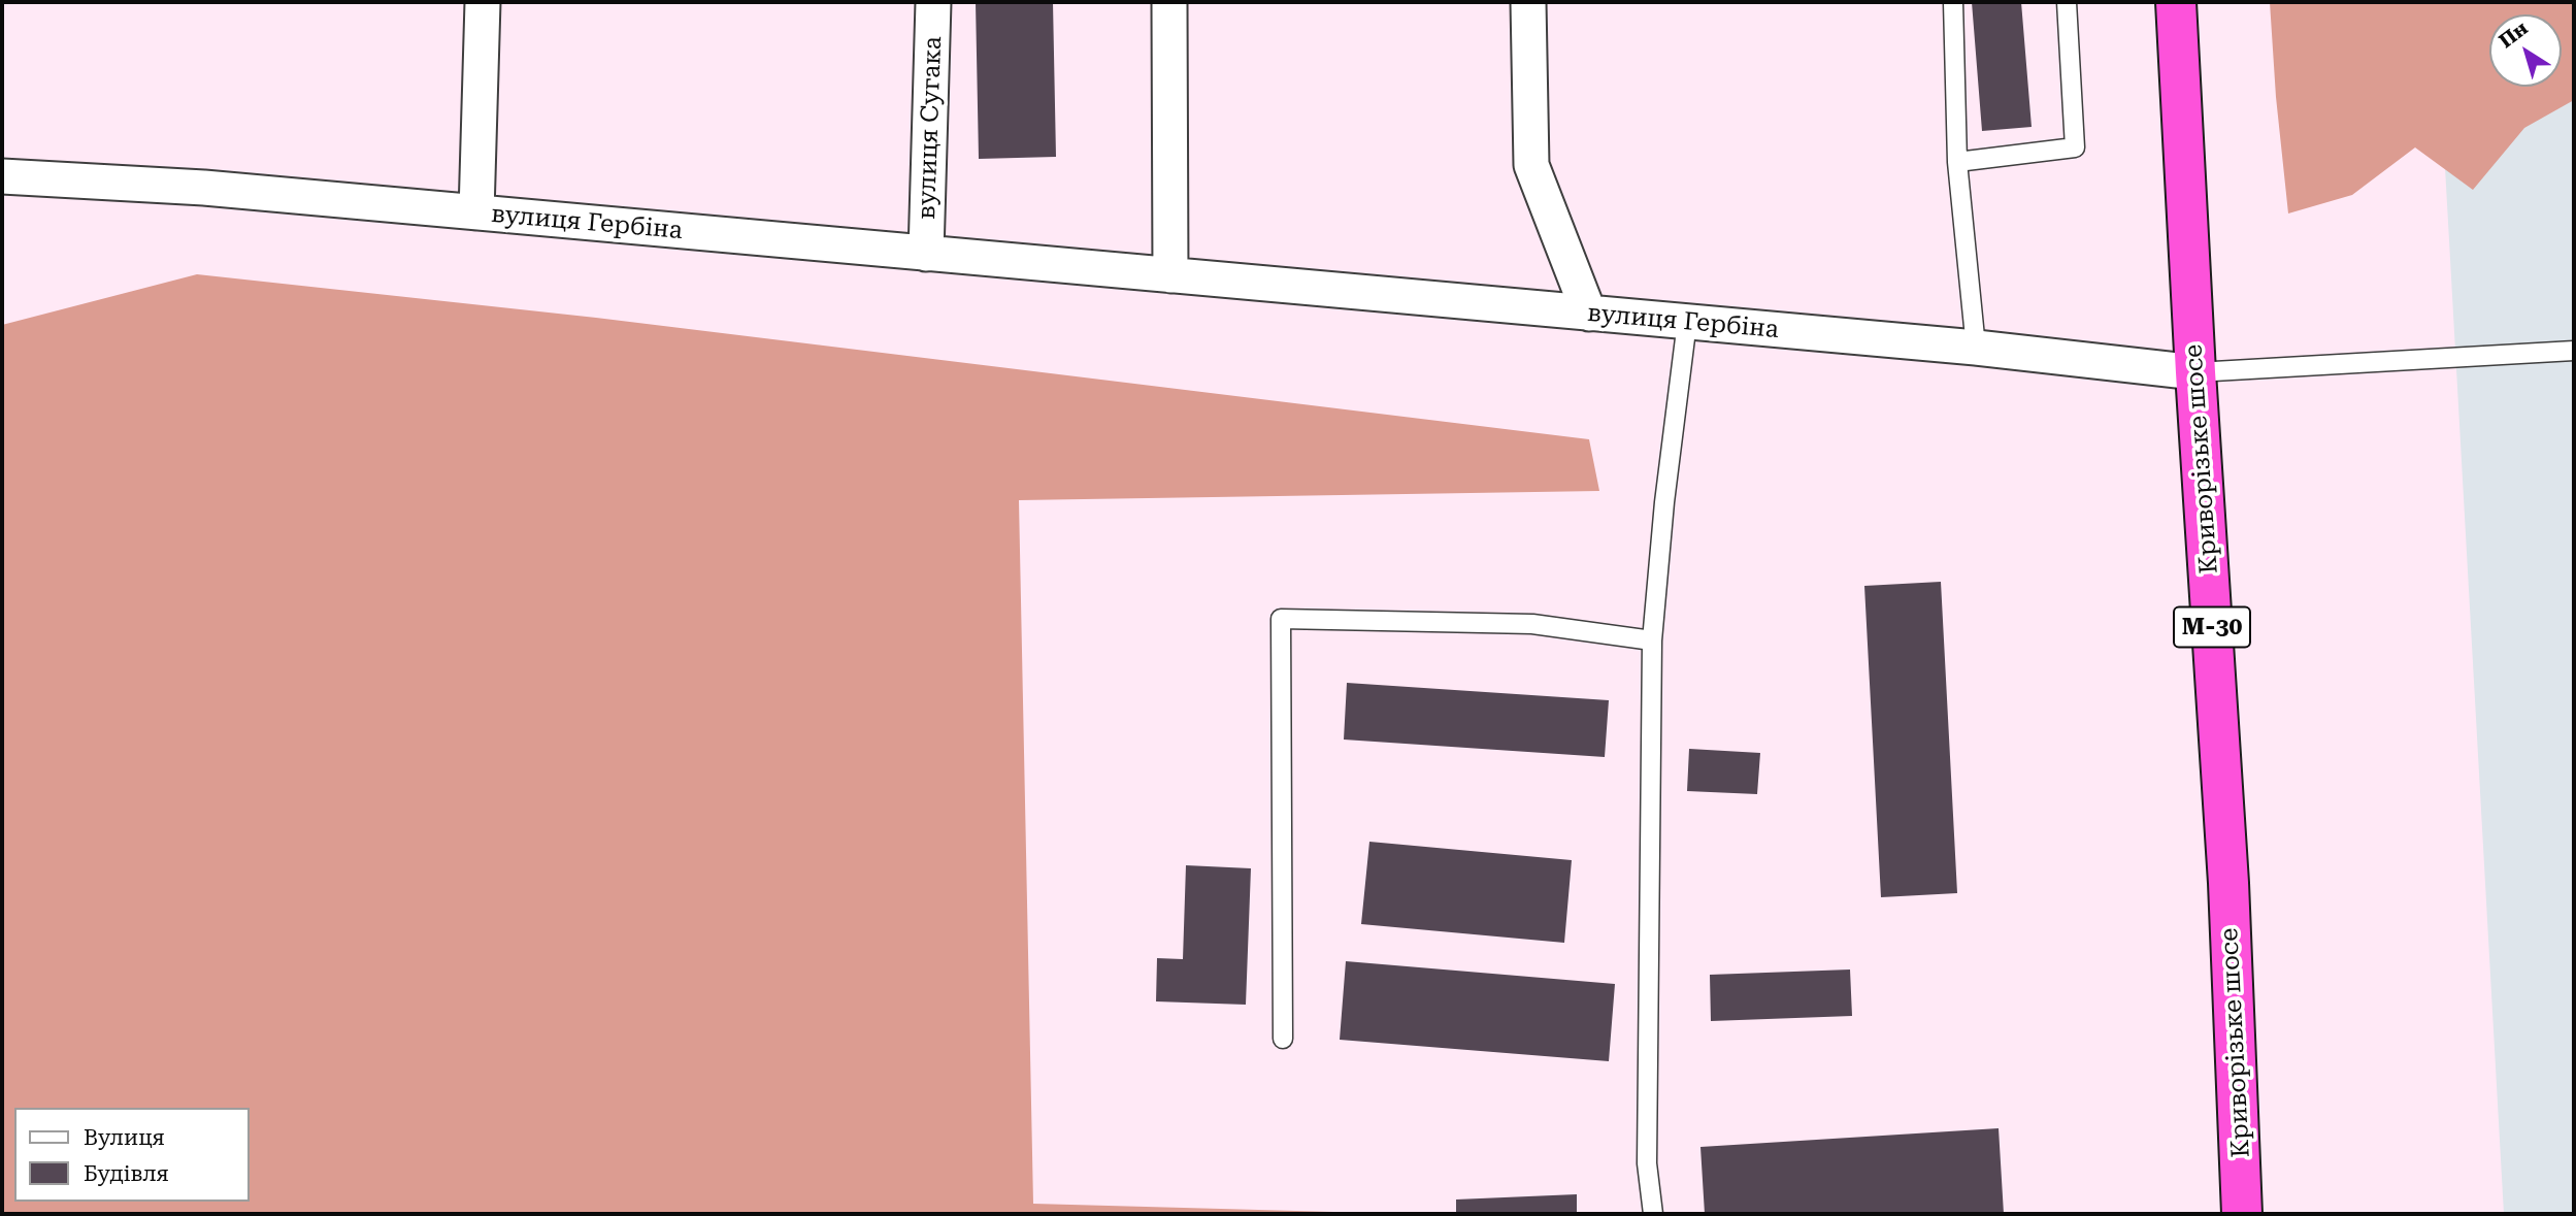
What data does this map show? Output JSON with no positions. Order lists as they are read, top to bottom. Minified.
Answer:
{"streets":{"highway":["Криворізьке шосе","М-30"],"street":["вулиця Сугака","вулиця Гербіна"]},"crossings":[["вулиця Сугака","вулиця Гербіна"],["вулиця Гербіна","Криворізьке шосе"]],"legend":["Вулиця","Будівля"],"north":"top left"}
